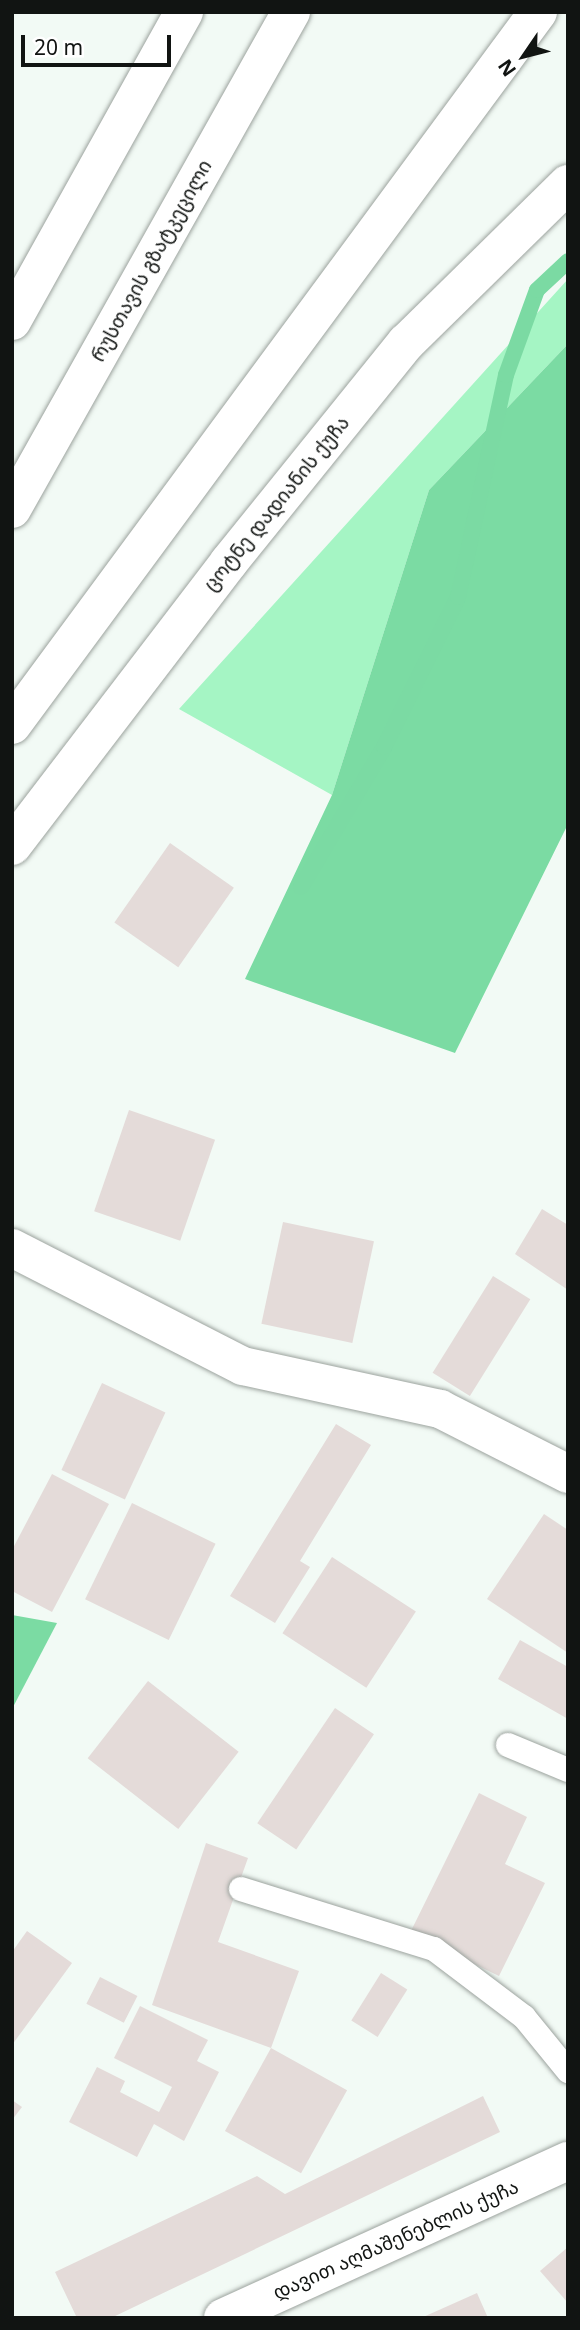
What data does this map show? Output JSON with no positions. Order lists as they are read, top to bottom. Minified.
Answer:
{"streets":{"main road":["რუსთავის გზატკეცილი","ცოტნე დადიანის ქუჩა","დავით აღმაშენებლის ქუჩა"]},"scale_bar":"20 m","north":"bottom left"}
